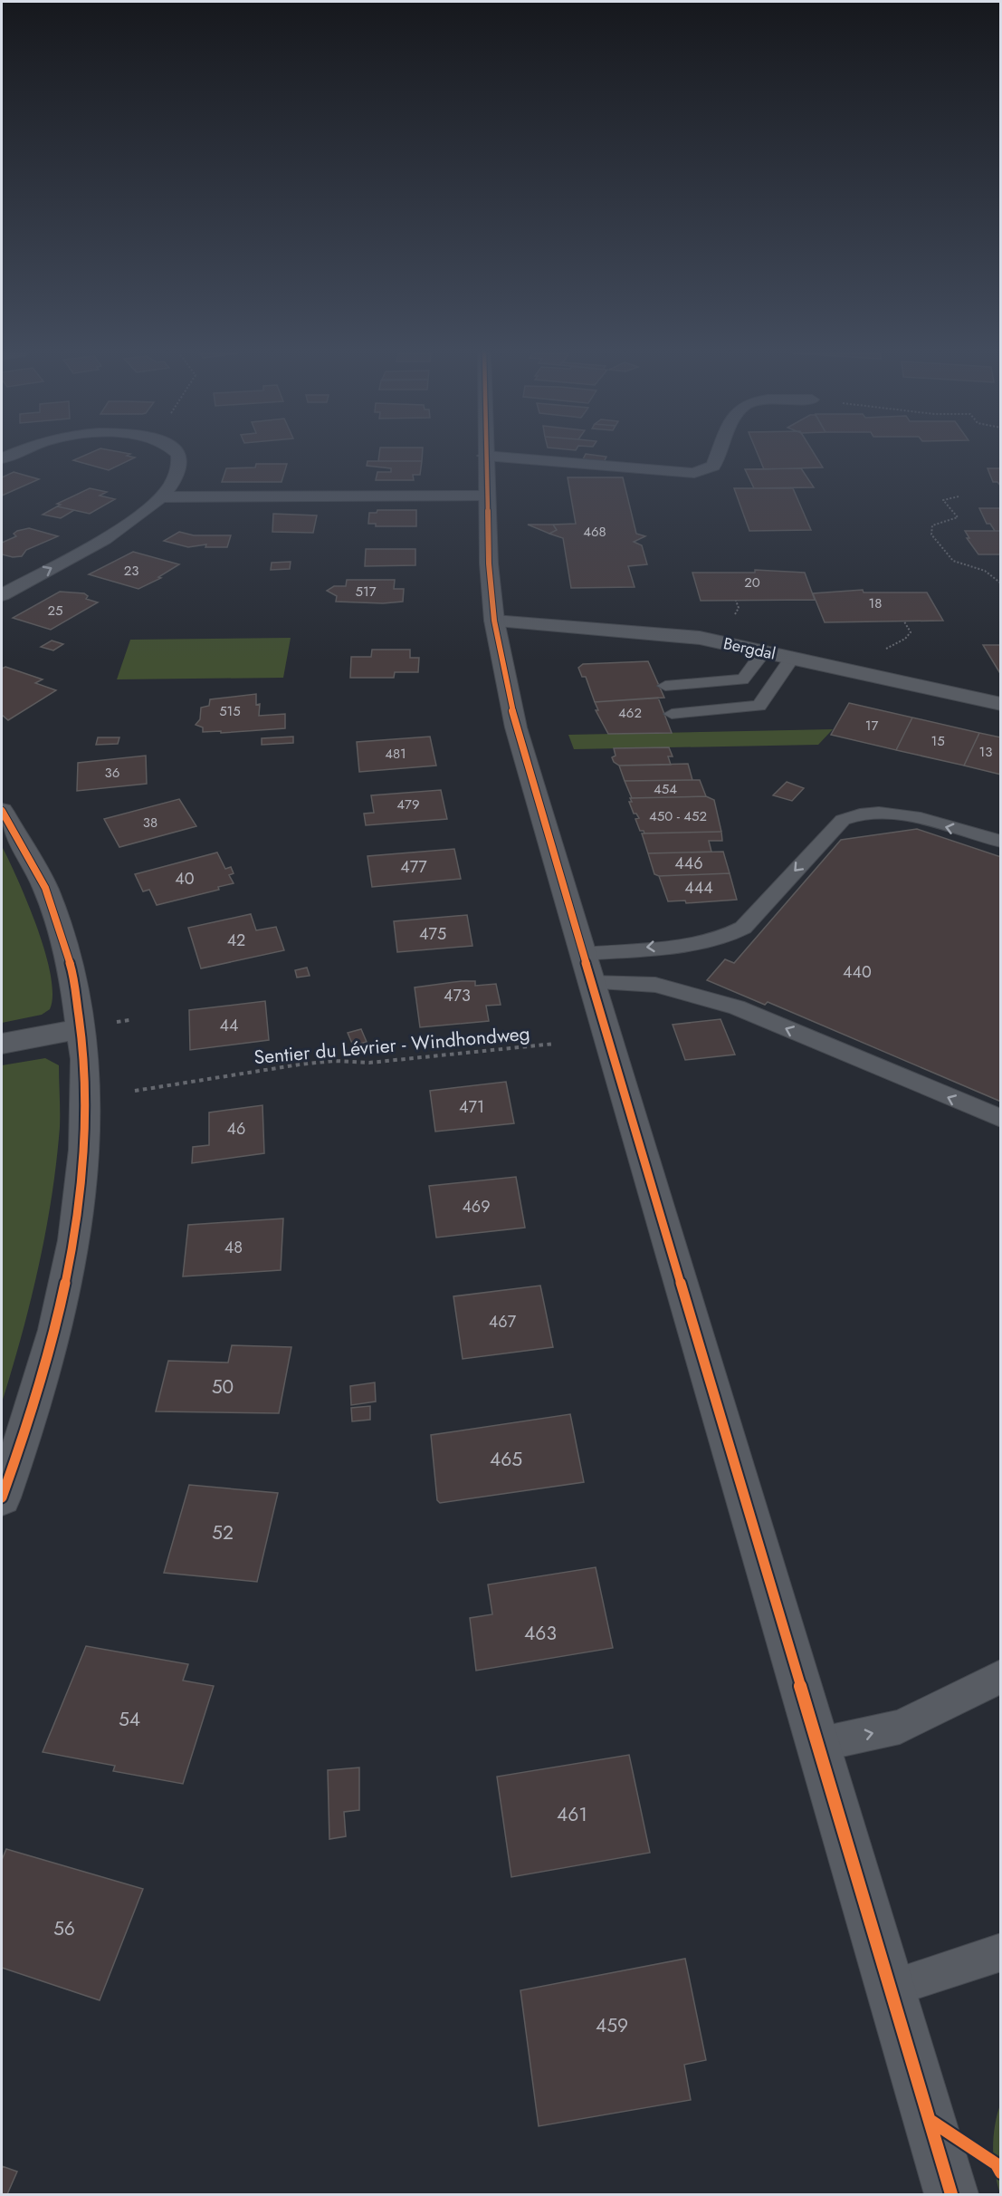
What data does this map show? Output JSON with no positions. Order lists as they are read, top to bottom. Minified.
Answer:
{"streets":{"street":["Bergdal"],"path":["Sentier du Lévrier - Windhondweg"]},"house_numbers":["468","23","20","517","18","25","515","462","17","15","13","481","36","454","479","450 - 452","38","446","477","40","444","475","42","440","473","44","471","46","469","48","467","50","465","52","463","54","461","56","459"]}
